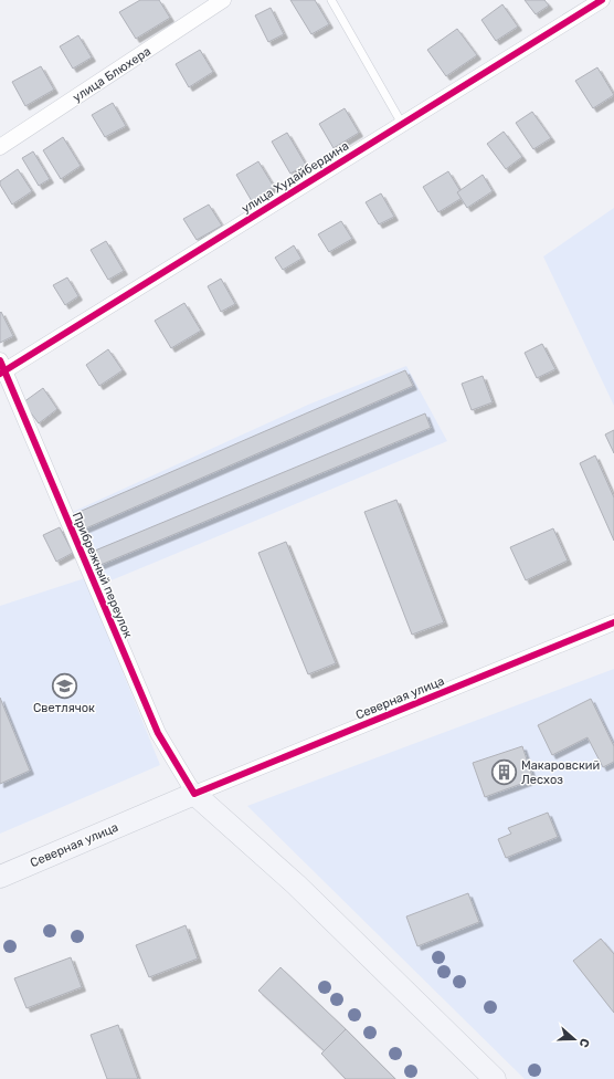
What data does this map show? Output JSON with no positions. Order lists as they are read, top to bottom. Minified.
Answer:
{"streets":{"main road":["Северная улица"],"street":["улица Блюхера","улица Худайбердина","Прибрежный переулок"]},"crossings":[["улица Худайбердина","Прибрежный переулок"],["Прибрежный переулок","Северная улица"]],"places":{"school or university":["Светлячок"],"building":["Макаровский Лесхоз"]},"north":"right"}
